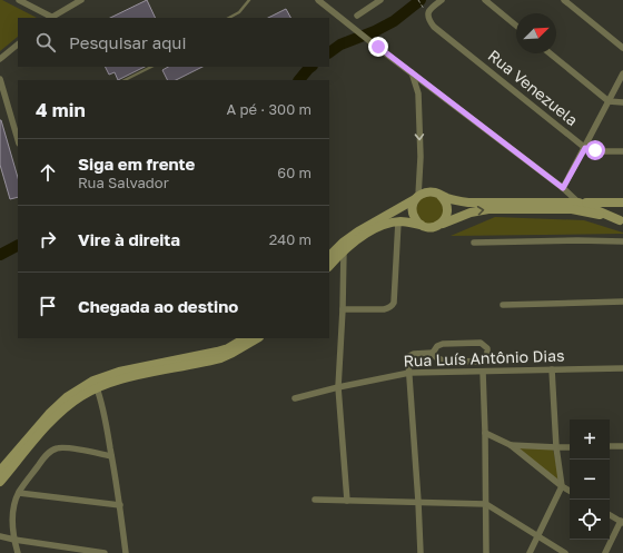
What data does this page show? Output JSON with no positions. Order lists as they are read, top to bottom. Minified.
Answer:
{"streets":{"street":["Rua Venezuela","Rua Luís Antônio Dias"]},"north":"top right","page":{"search":"Pesquisar aqui","heading":["4 min","A pé · 300 m"],"list":[["Siga em frente","Rua Salvador","60 m"],["Vire à direita","240 m"],"Chegada ao destino"],"map_buttons":["+","−"]}}
